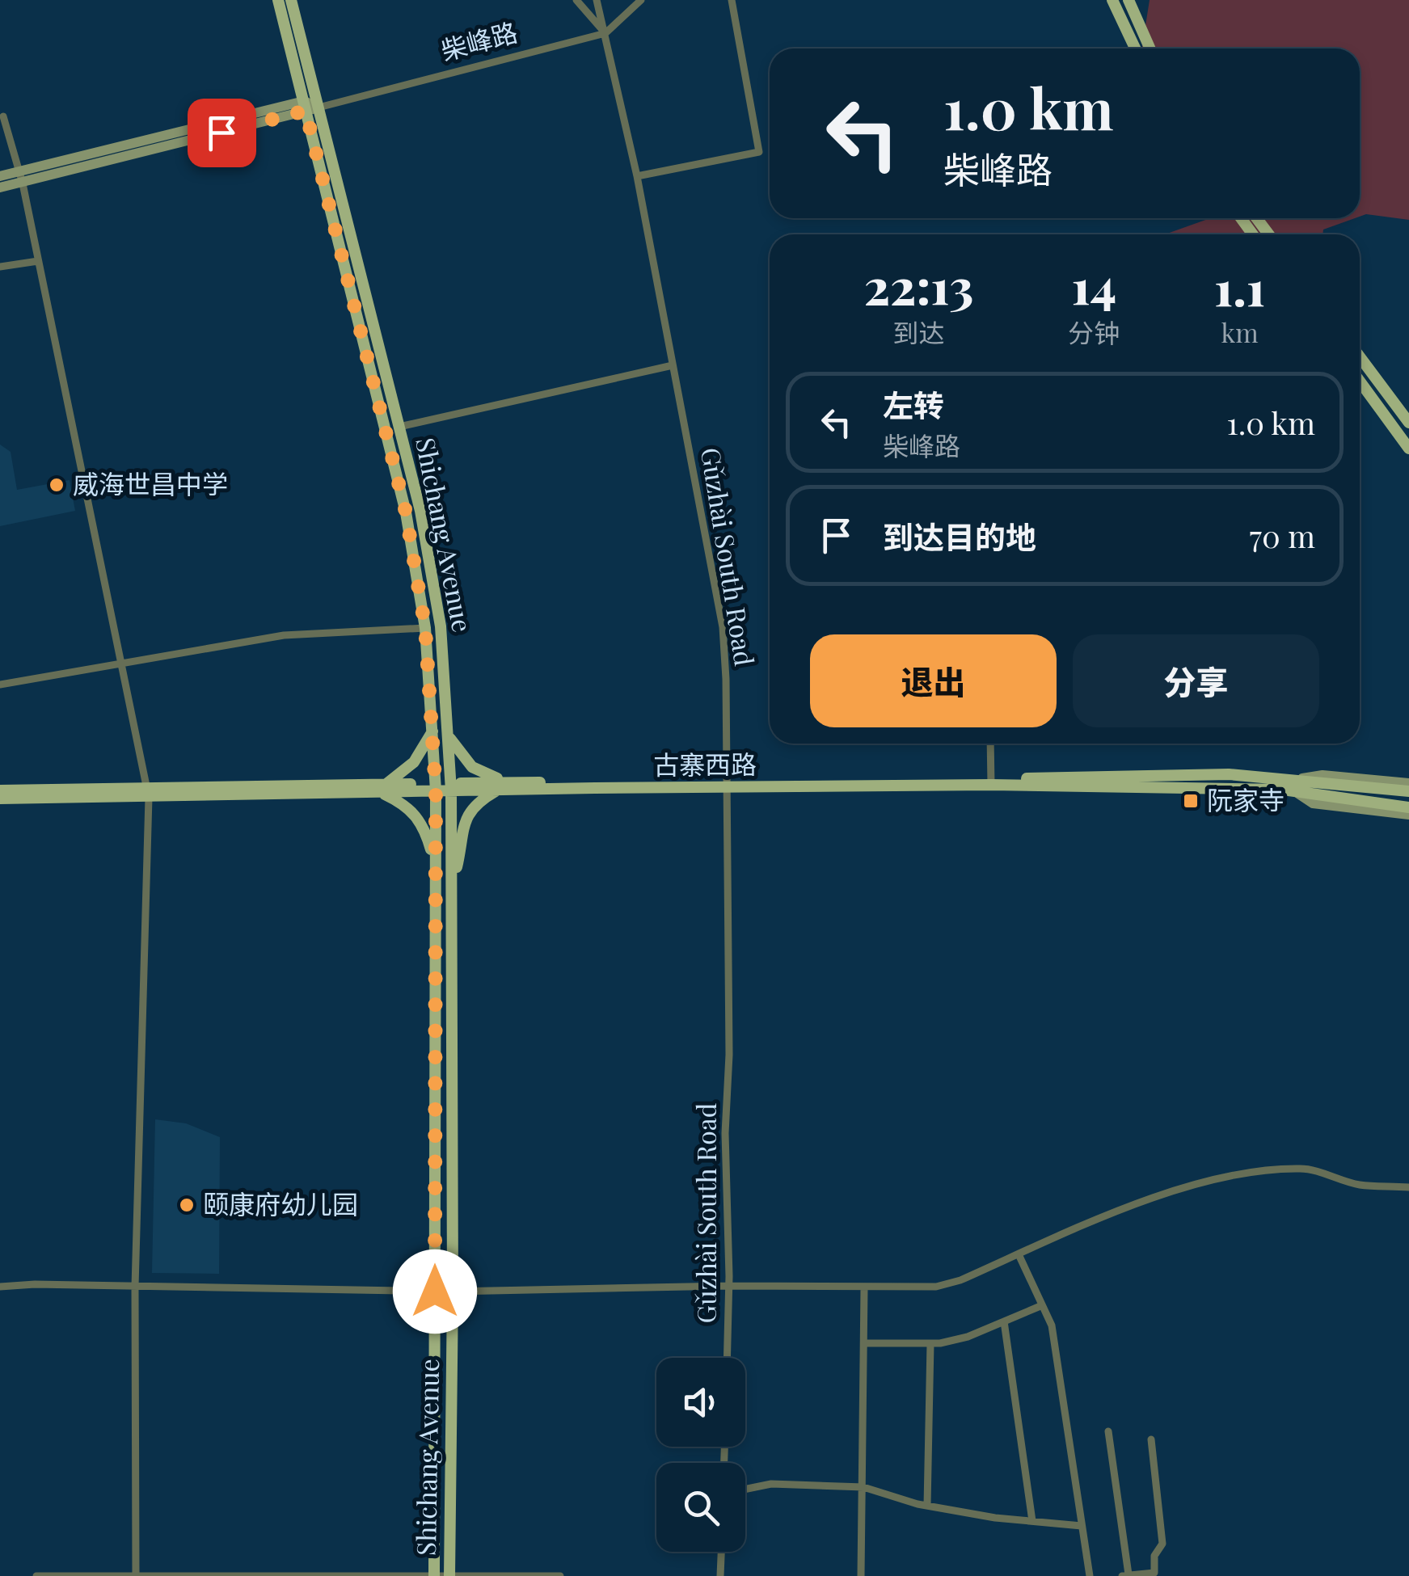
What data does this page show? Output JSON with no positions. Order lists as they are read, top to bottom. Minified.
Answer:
{"streets":{"main road":["Shichang Avenue","古寨西路"],"street":["柴峰路","Gǔzhài South Road"]},"crossings":[["柴峰路","Shichang Avenue"],["柴峰路","Gǔzhài South Road"],["Shichang Avenue","古寨西路"],["Gǔzhài South Road","古寨西路"]],"places":{"other":["威海世昌中学","颐康府幼儿园"],"transit":["阮家寺"]},"page":{"turn":["1.0 km","柴峰路"],"eta":["22:13","到达","14","分钟","1.1","km"],"list":[{"name":"左转","note":"柴峰路","value":"1.0 km"},{"name":"到达目的地","value":"70 m"}],"buttons":["退出","分享"]}}
